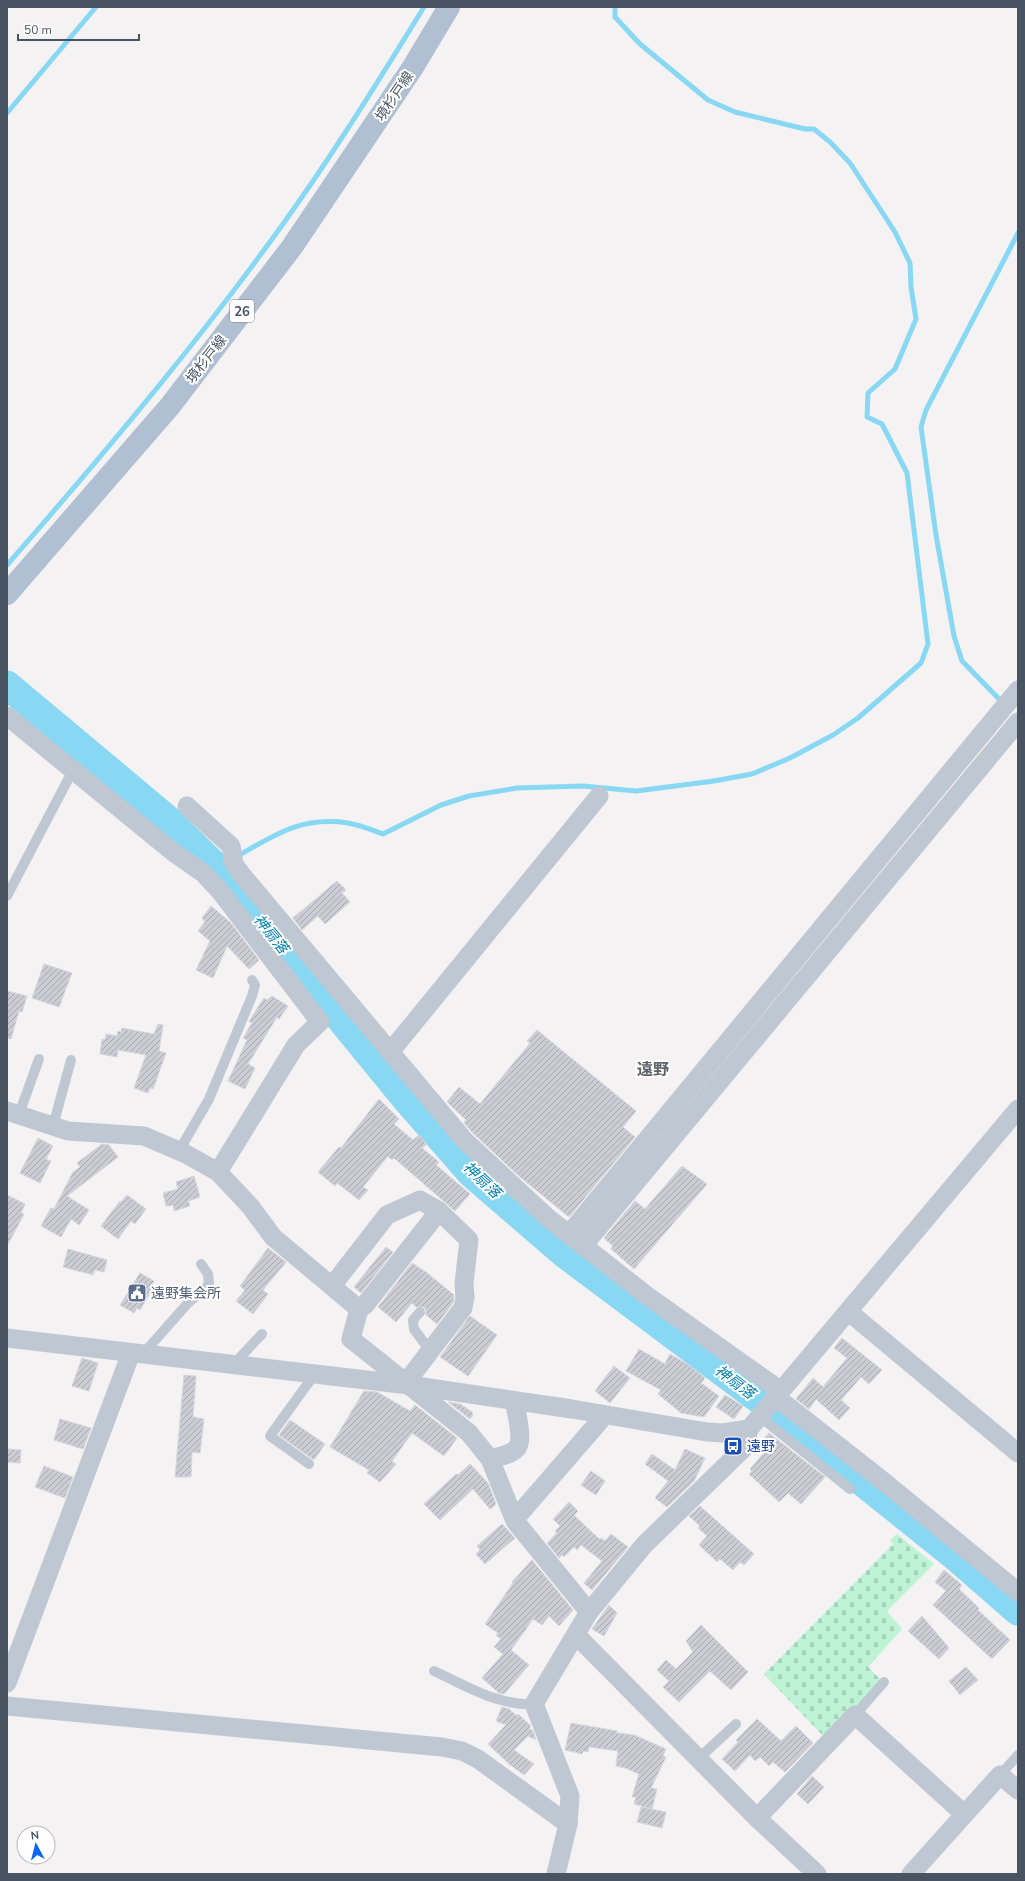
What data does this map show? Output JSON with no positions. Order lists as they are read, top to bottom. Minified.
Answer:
{"streets":{"main road":["境杉戸線","26"]},"districts":["遠野"],"water":["神扇落"],"places":{"public building":["遠野集会所"],"bus stop":["遠野"]},"scale_bar":"50 m","north":"top"}
